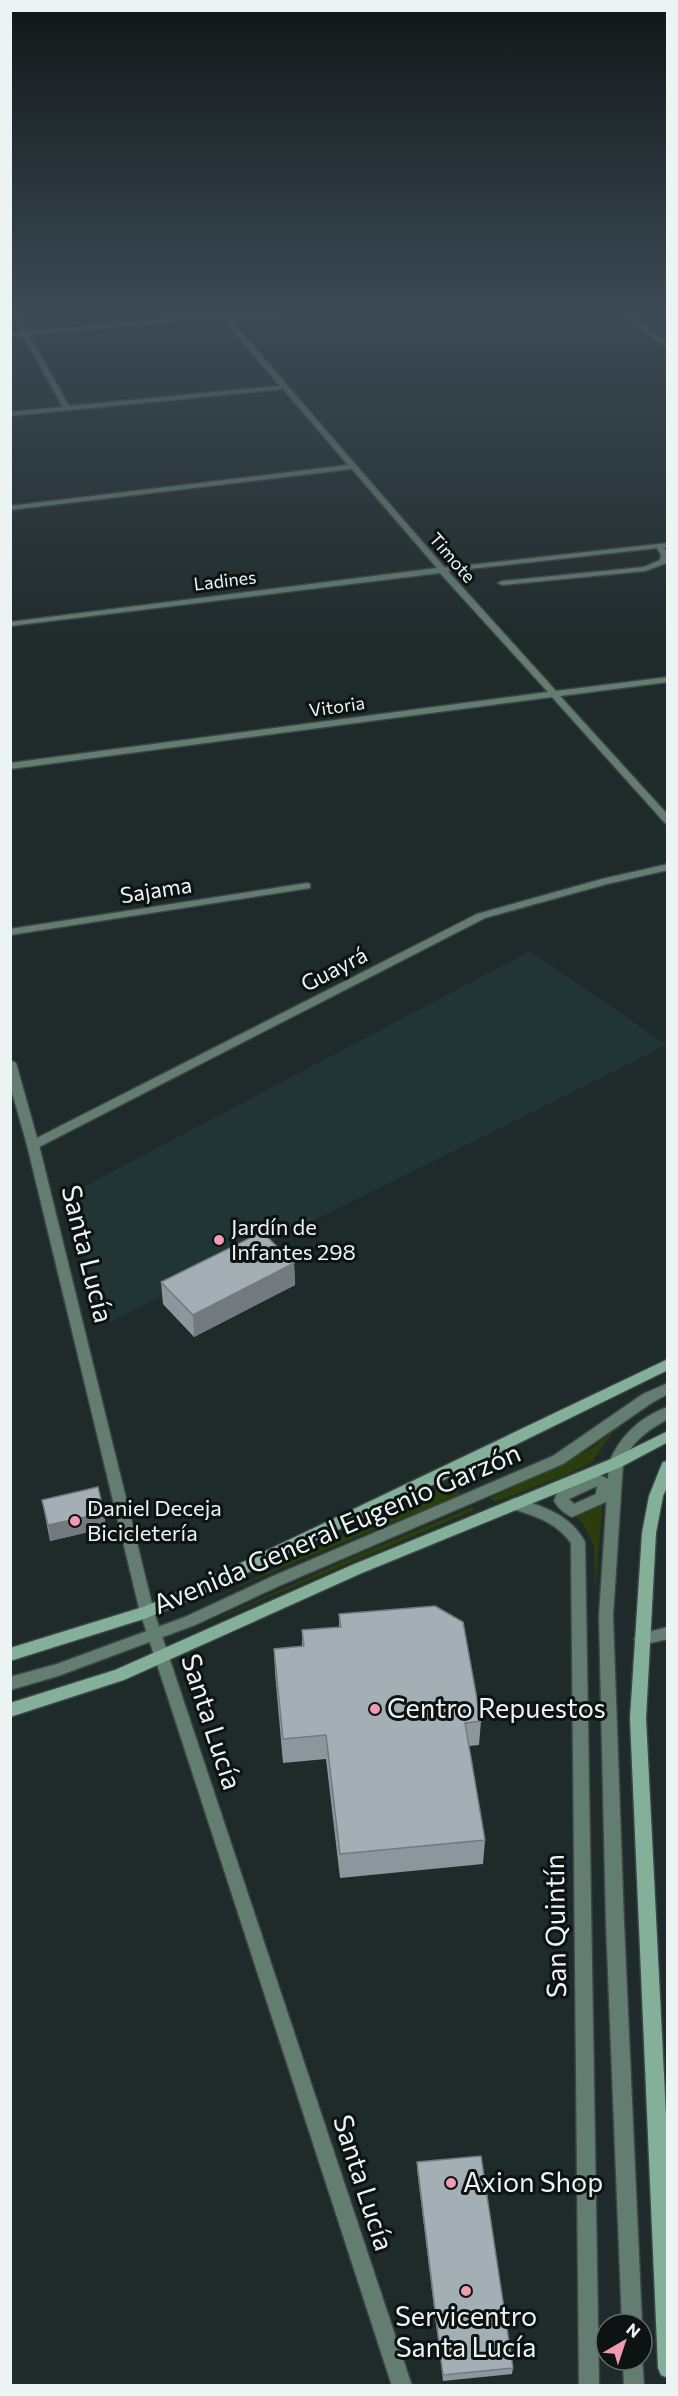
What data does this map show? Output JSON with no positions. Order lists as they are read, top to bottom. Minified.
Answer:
{"streets":{"main road":["Avenida General Eugenio Garzón"],"street":["Timote","Ladines","Vitoria","Sajama","Guayrá","Santa Lucía","San Quintín"]},"crossings":[["Timote","Ladines"],["Timote","Vitoria"],["Guayrá","Santa Lucía"],["Santa Lucía","Avenida General Eugenio Garzón"],["Avenida General Eugenio Garzón","San Quintín"]],"places":["Jardín de Infantes 298","Daniel Deceja Bicicletería","Centro Repuestos","Axion Shop","Servicentro Santa Lucía"],"north":"top right"}
